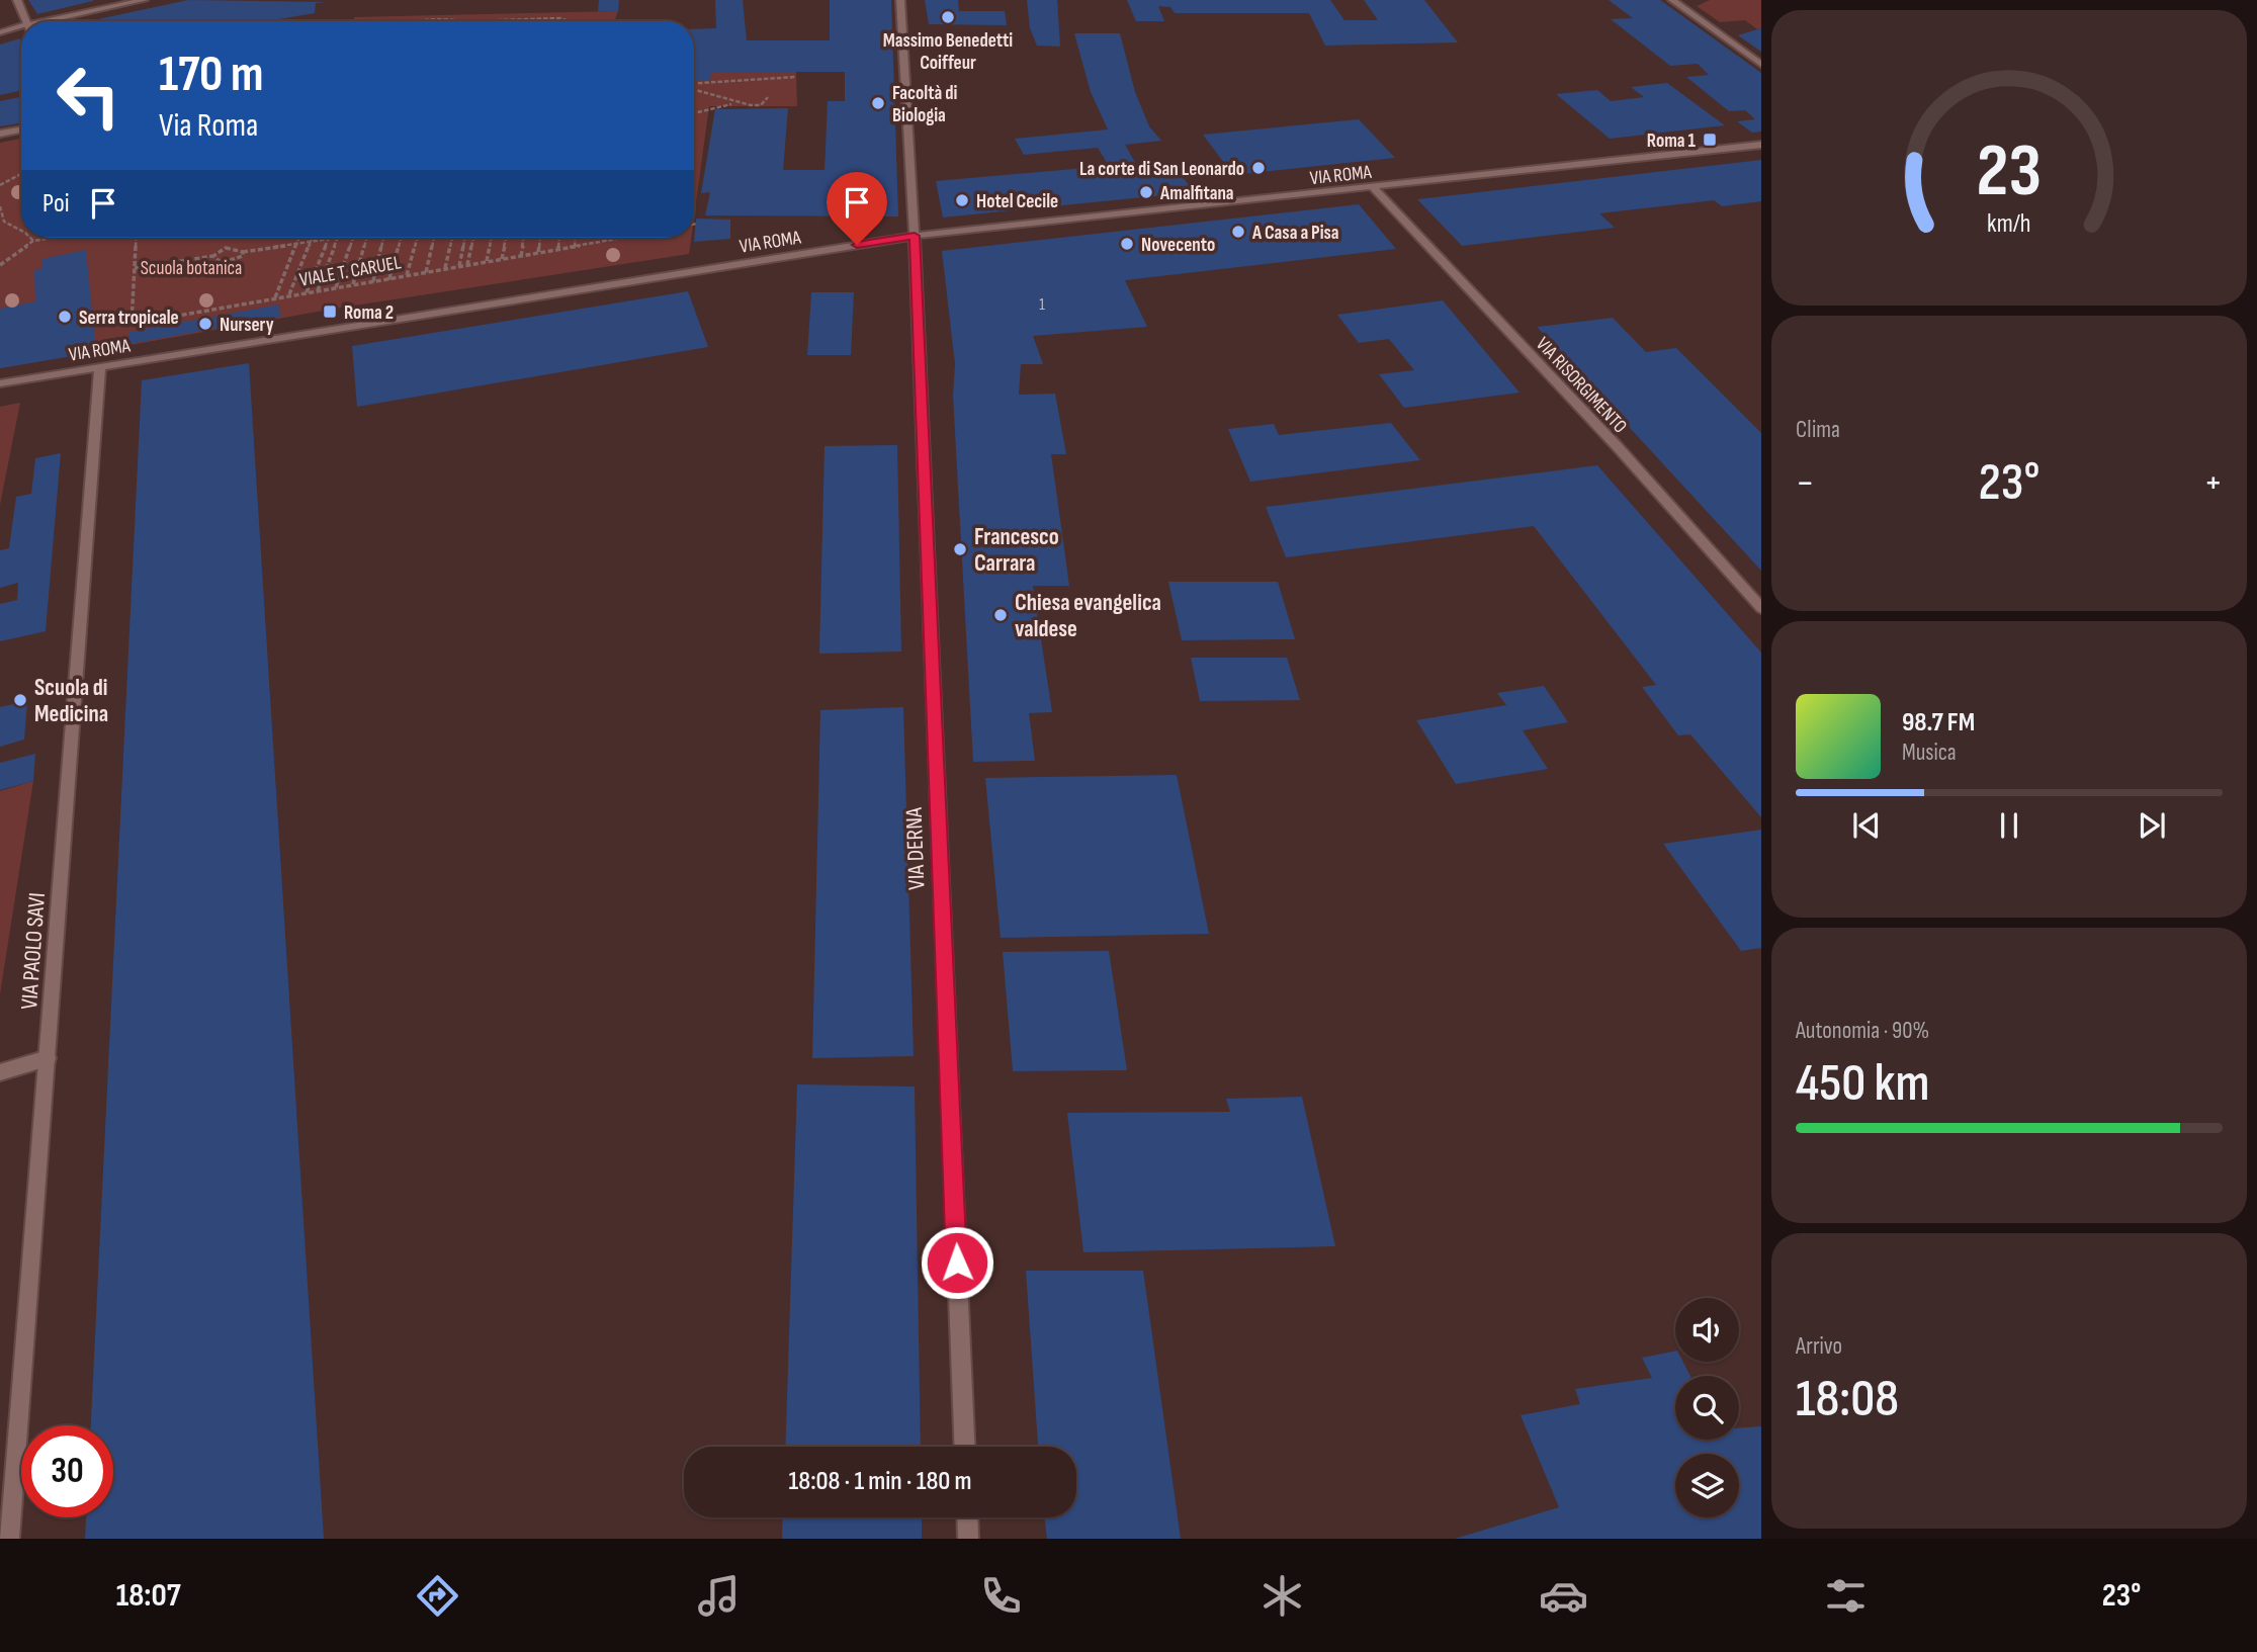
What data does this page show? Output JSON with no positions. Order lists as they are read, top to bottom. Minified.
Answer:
{"streets":{"street":["VIA ROMA","VIA RISORGIMENTO","VIA DERNA","VIA PAOLO SAVI"],"path":["VIALE T. CARUEL"]},"crossings":[["VIA ROMA","VIA RISORGIMENTO"],["VIA ROMA","VIA DERNA"],["VIA ROMA","VIA PAOLO SAVI"]],"parks":["Scuola botanica"],"places":{"other":["Massimo Benedetti Coiffeur","Facoltà di Biologia","La corte di San Leonardo","Amalfitana","Hotel Cecile","A Casa a Pisa","Novecento","Serra tropicale","Nursery","Francesco Carrara","Chiesa evangelica valdese","Scuola di Medicina"],"transit":["Roma 1","Roma 2"]},"house_numbers":["1"],"page":{"turn":["170 m","Via Roma"],"then":"Poi","tile":["Clima",["Autonomia · 90%","450 km"],["Arrivo","18:08"]],"heat":["−","23°","+"],"song":["98.7 FM","Musica"],"limit":"30","trip":"18:08 · 1 min · 180 m","tabs":["18:07","23°"],"gauge":["23","km/h"]}}
